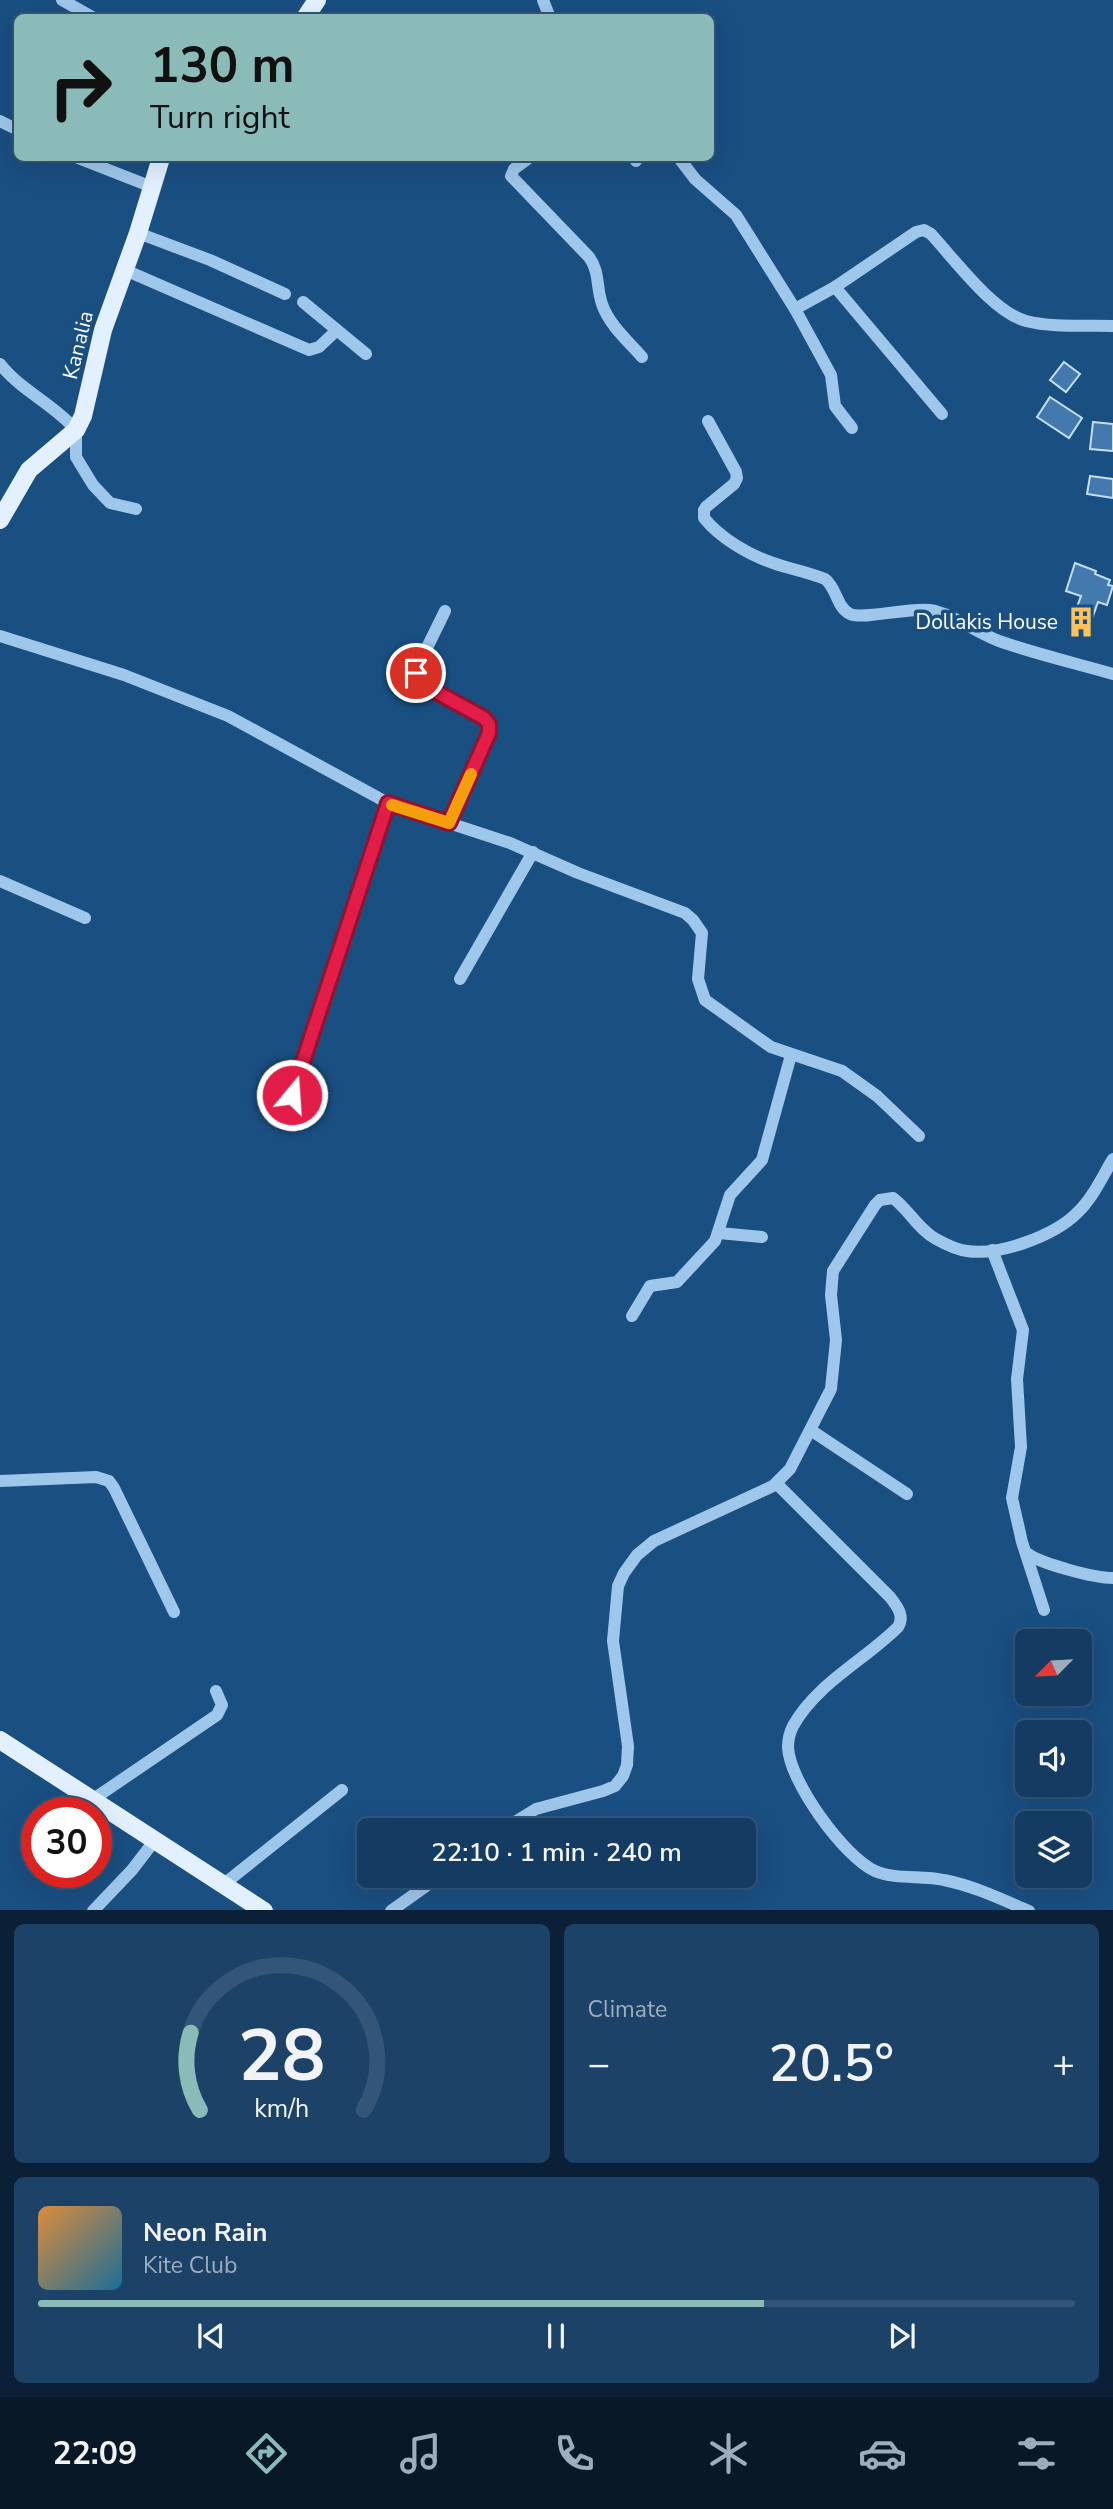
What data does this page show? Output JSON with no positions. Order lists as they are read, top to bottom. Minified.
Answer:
{"streets":{"main road":["Kanalia"]},"places":{"building":["Dollakis House"]},"north":"bottom left","page":{"turn":["130 m","Turn right"],"limit":"30","trip":"22:10 · 1 min · 240 m","tile":"Climate","heat":["−","20.5°","+"],"song":["Neon Rain","Kite Club"],"tabs":"22:09","gauge":["28","km/h"]}}
